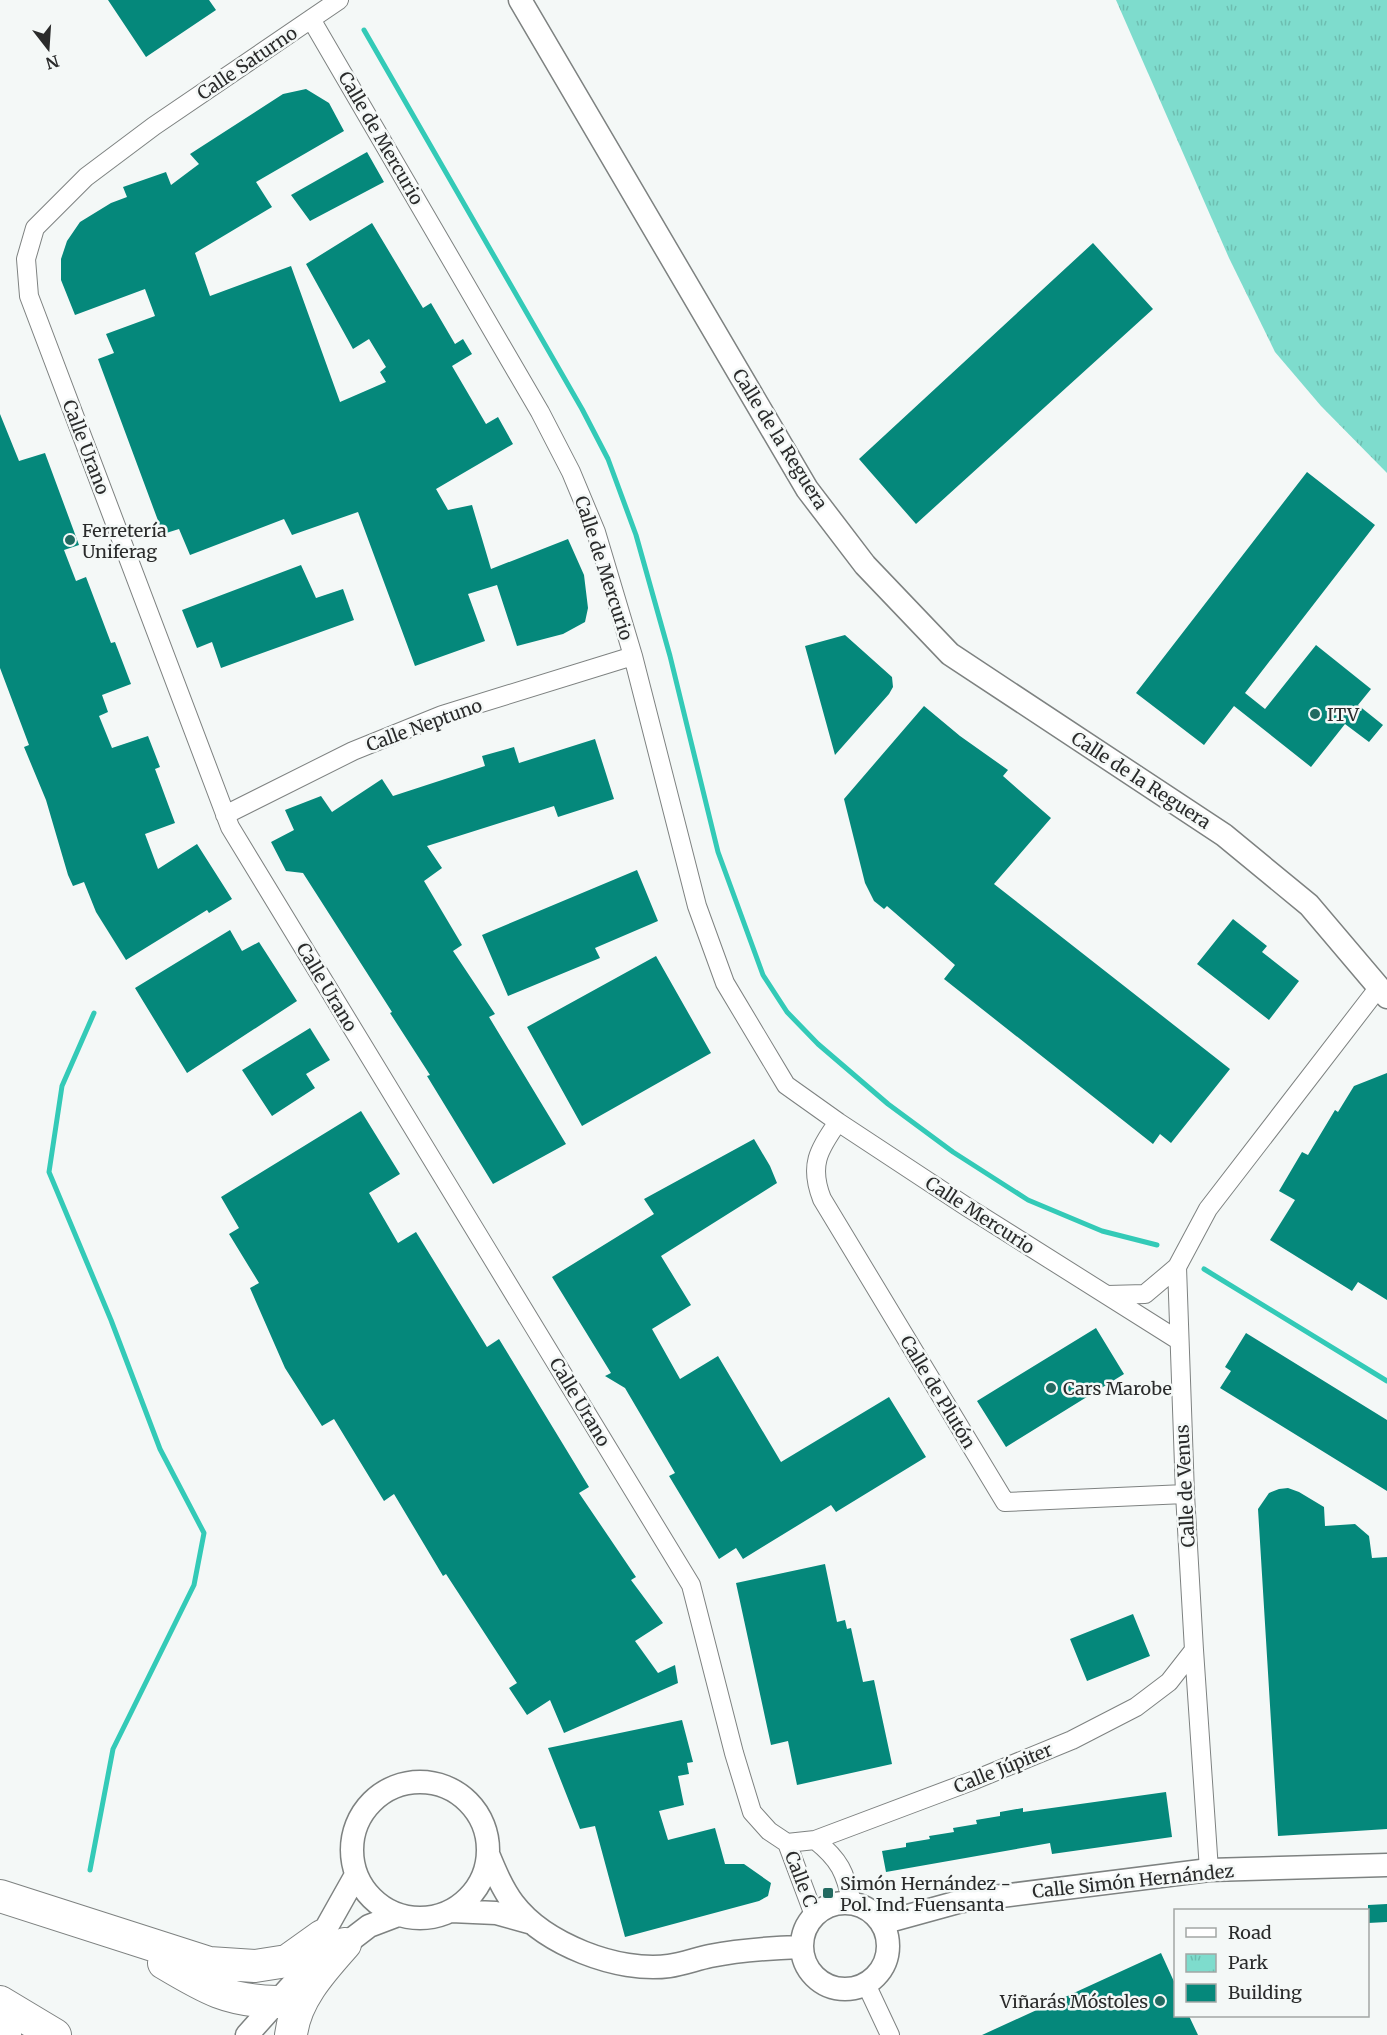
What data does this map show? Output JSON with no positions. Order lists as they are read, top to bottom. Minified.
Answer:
{"streets":{"street":["Calle Saturno","Calle de Mercurio","Calle de la Reguera","Calle Urano","Calle Neptuno","Calle Mercurio","Calle de Plutón","Calle de Venus","Calle Júpiter","Calle C","Calle Simón Hernández"]},"crossings":[["Calle Saturno","Calle de Mercurio"],["Calle Saturno","Calle Urano"],["Calle de Mercurio","Calle Neptuno"],["Calle de Mercurio","Calle Mercurio"],["Calle de la Reguera","Calle de Venus"],["Calle Urano","Calle Neptuno"],["Calle Urano","Calle Júpiter"],["Calle Urano","Calle C"],["Calle Mercurio","Calle de Plutón"],["Calle Mercurio","Calle de Venus"],["Calle de Plutón","Calle de Venus"],["Calle de Venus","Calle Júpiter"],["Calle de Venus","Calle Simón Hernández"],["Calle Júpiter","Calle C"],["Calle C","Calle Simón Hernández"]],"places":{"other":["Ferretería Uniferag","ITV","Cars Marobe","Viñarás Móstoles"],"transit":["Simón Hernández - Pol. Ind. Fuensanta"]},"legend":["Road","Park","Building"],"north":"bottom"}
